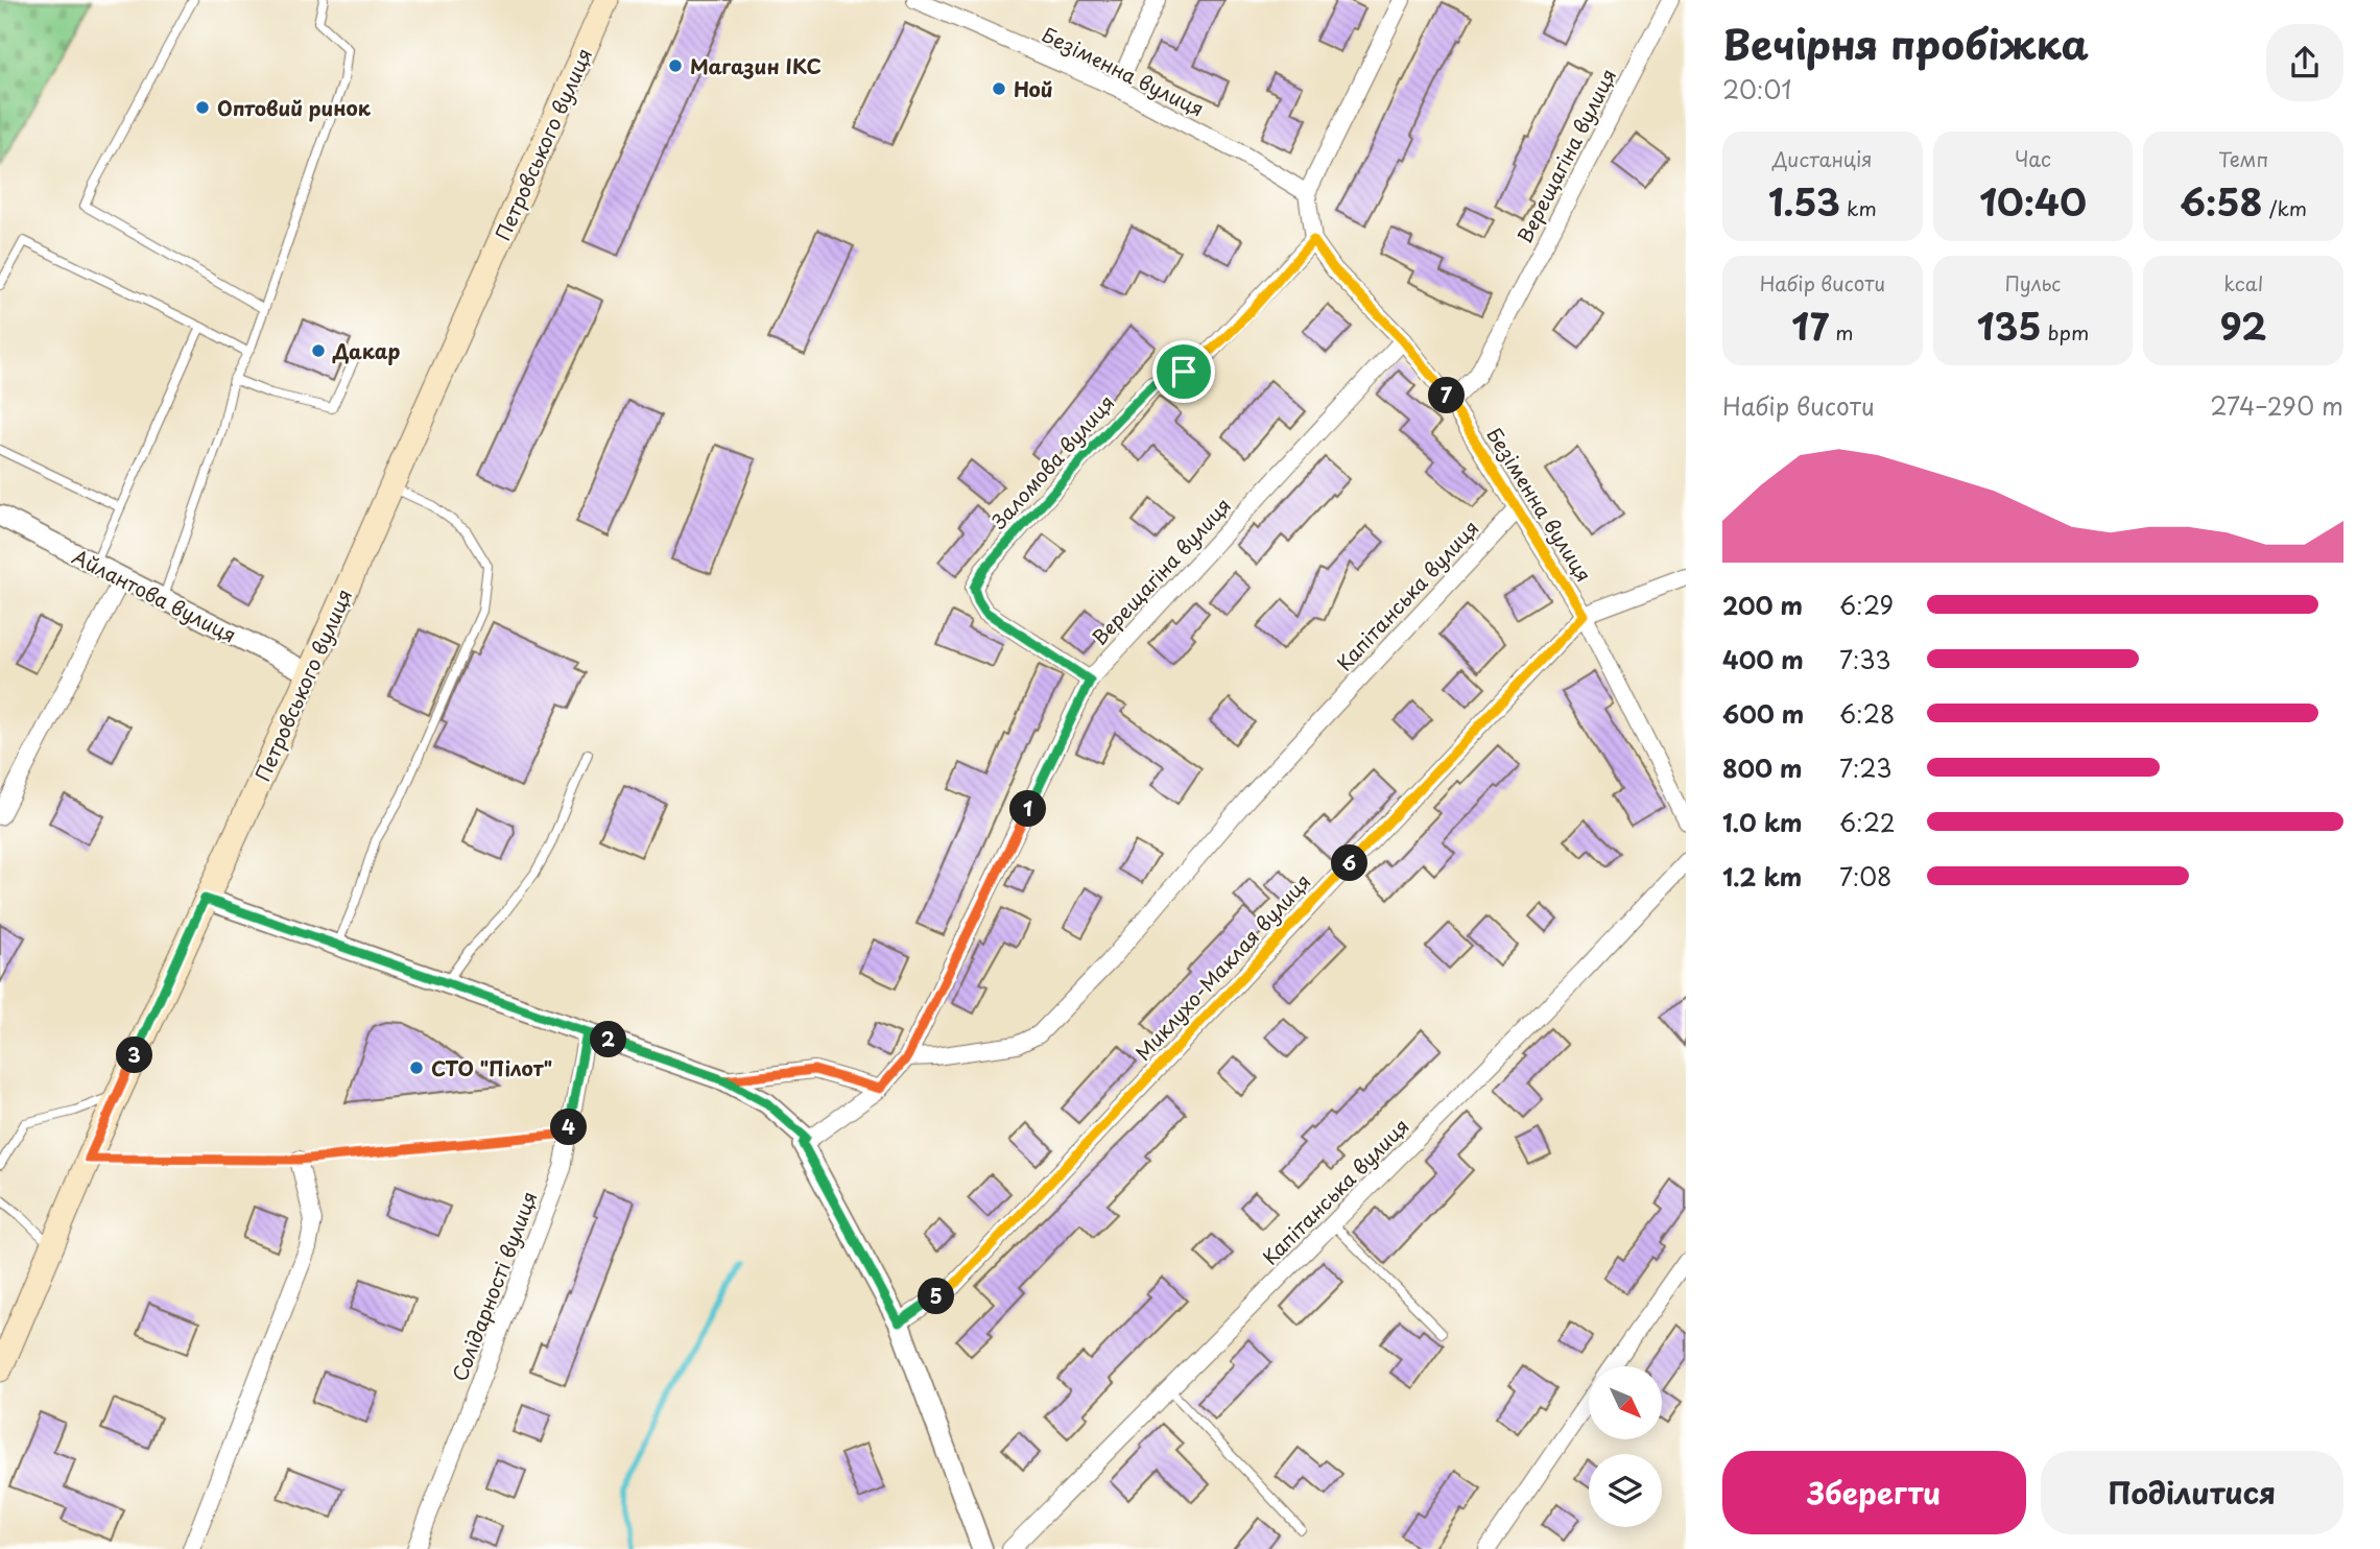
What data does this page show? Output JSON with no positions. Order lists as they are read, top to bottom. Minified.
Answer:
{"streets":{"main road":["Петровського вулиця"],"street":["Безіменна вулиця","Верещагіна вулиця","Заломова вулиця","Айлантова вулиця","Капітанська вулиця","Миклухо-Маклая вулиця","Солідарності вулиця"]},"crossings":[["Безіменна вулиця","Верещагіна вулиця"],["Безіменна вулиця","Заломова вулиця"],["Безіменна вулиця","Капітанська вулиця"],["Безіменна вулиця","Миклухо-Маклая вулиця"],["Петровського вулиця","Айлантова вулиця"],["Верещагіна вулиця","Заломова вулиця"],["Верещагіна вулиця","Капітанська вулиця"]],"places":["Магазин ІКС","Ной","Оптовий ринок","Дакар","СТО \"Пілот\""],"north":"bottom right","page":{"heading":["Вечірня пробіжка","20:01"],"stats":[["Дистанція","1.53 km"],["Час","10:40"],["Темп","6:58 /km"],["Набір висоти","17 m"],["Пульс","135 bpm"],["kcal","92"]],"chart":["Набір висоти","274–290 m"],"pins":["7","1","6","2","3","4","5"],"list":[{"name":"200 m","note":"6:29"},{"name":"400 m","note":"7:33"},{"name":"600 m","note":"6:28"},{"name":"800 m","note":"7:23"},{"name":"1.0 km","note":"6:22"},{"name":"1.2 km","note":"7:08"}],"buttons":["Зберегти","Поділитися"]}}
